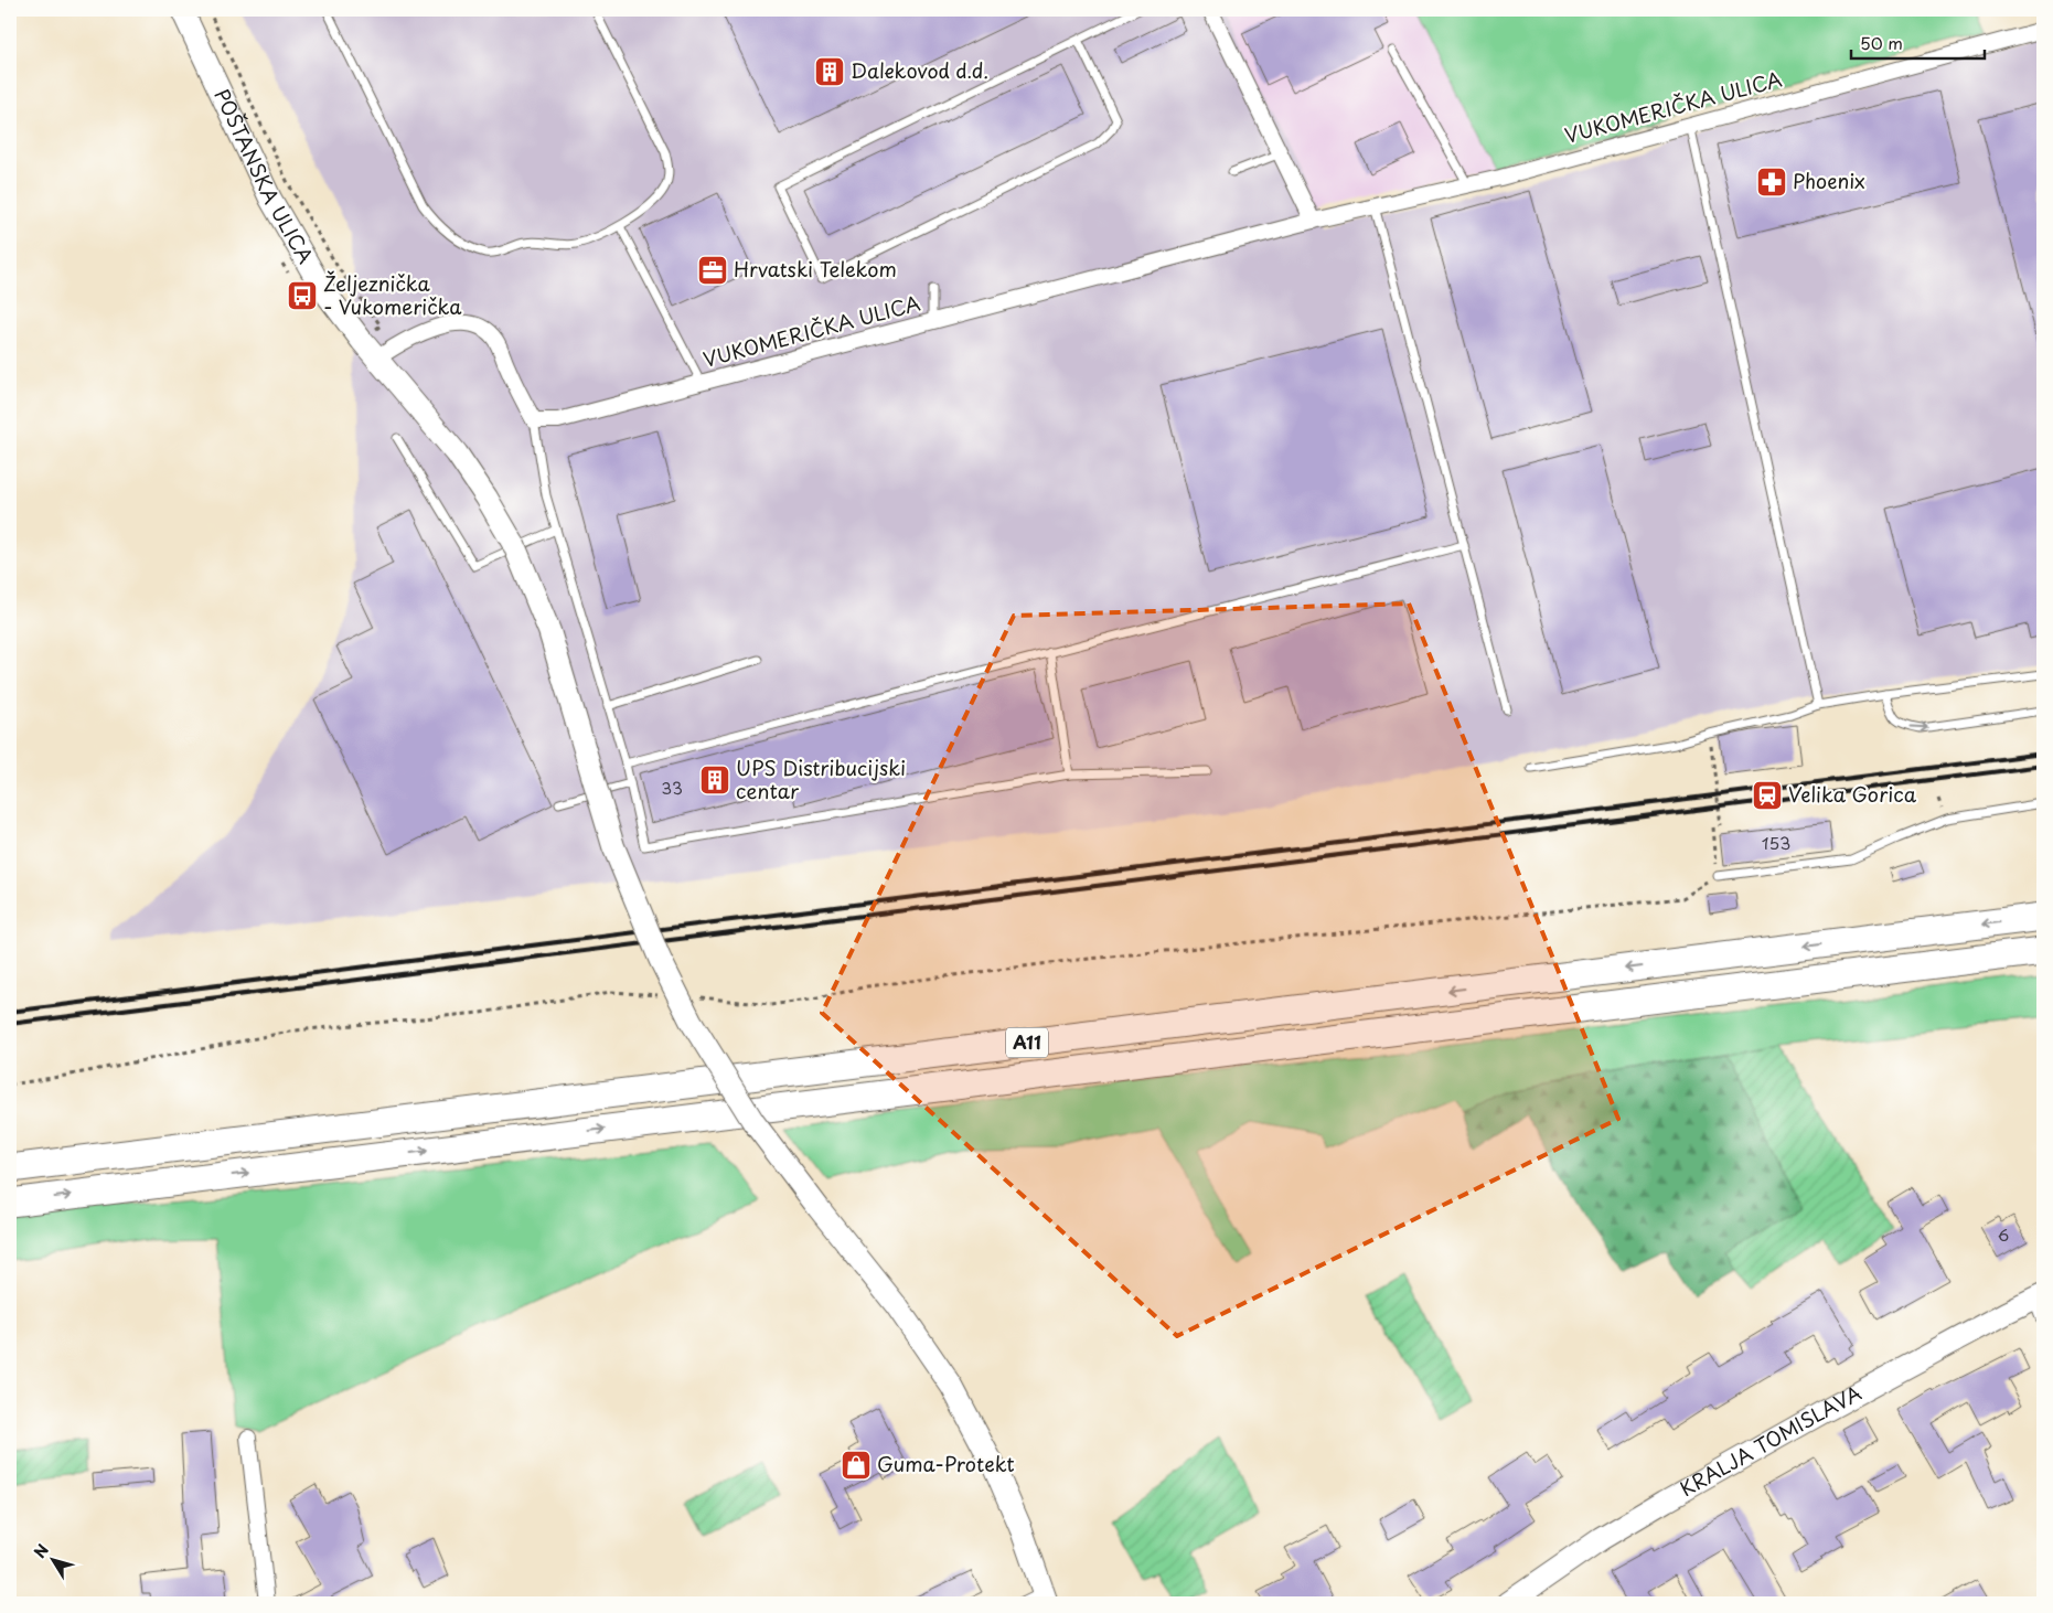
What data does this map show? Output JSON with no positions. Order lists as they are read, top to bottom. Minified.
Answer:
{"streets":{"highway":["A11"],"main road":["POŠTANSKA ULICA","KRALJA TOMISLAVA"],"street":["VUKOMERIČKA ULICA"]},"places":{"building":["Dalekovod d.d.","UPS Distribucijski centar"],"pharmacy":["Phoenix"],"office":["Hrvatski Telekom"],"bus stop":["Željeznička - Vukomerička"],"station":["Velika Gorica"],"shop":["Guma-Protekt"]},"house_numbers":["33","153","6"],"scale_bar":"50 m","north":"top left"}
